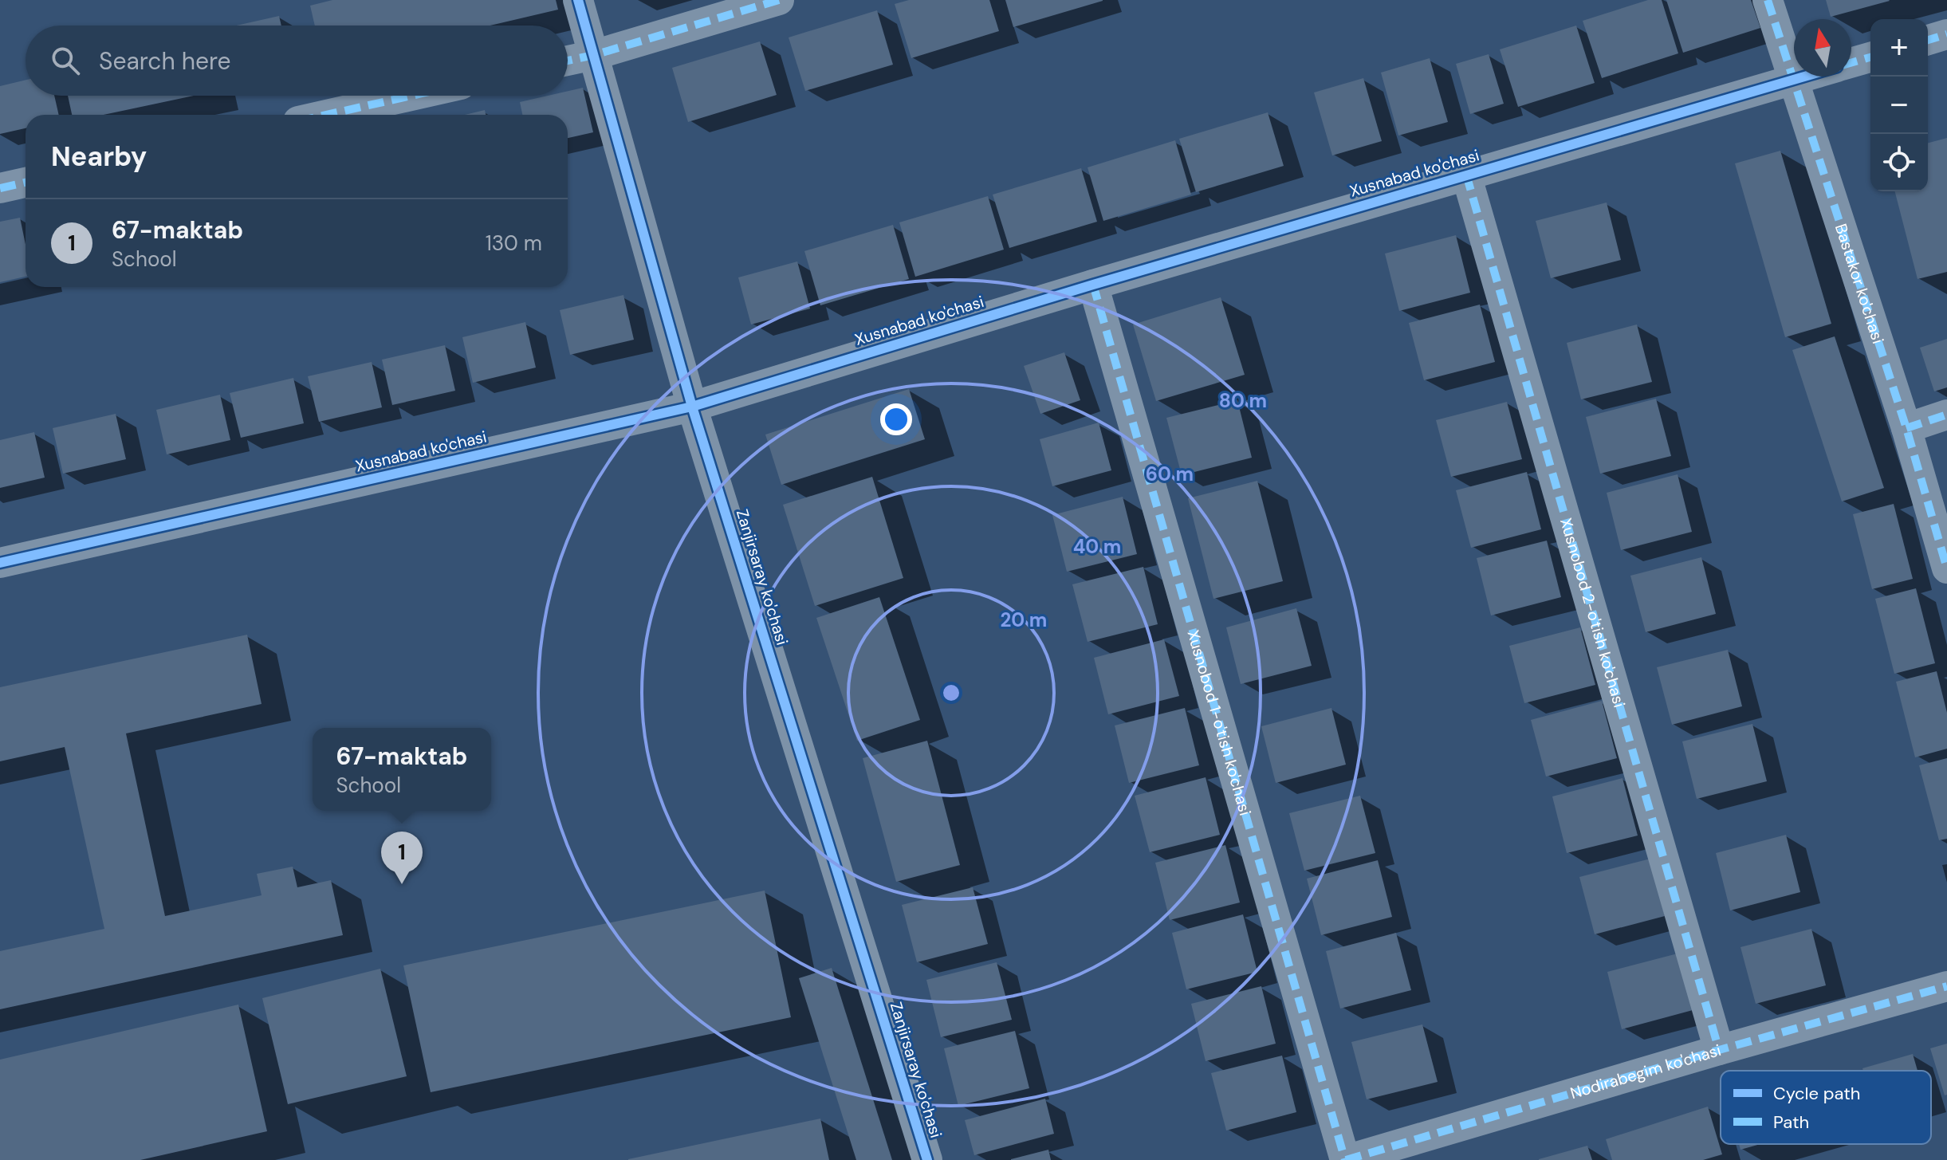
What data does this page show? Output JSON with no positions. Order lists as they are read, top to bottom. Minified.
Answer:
{"streets":{"street":["Xusnabad ko'chasi","Bastakor ko'chasi","Zanjirsaray ko'chasi","Xusnobod 2-o'tish ko'chasi","Xusnobod 1-o'tish ko'chasi","Nodirabegim ko'chasi"]},"crossings":[["Xusnabad ko'chasi","Bastakor ko'chasi"],["Xusnabad ko'chasi","Zanjirsaray ko'chasi"],["Xusnabad ko'chasi","Xusnobod 2-o'tish ko'chasi"],["Xusnabad ko'chasi","Xusnobod 1-o'tish ko'chasi"],["Xusnobod 2-o'tish ko'chasi","Nodirabegim ko'chasi"],["Xusnobod 1-o'tish ko'chasi","Nodirabegim ko'chasi"]],"legend":["Cycle path","Path"],"north":"top","page":{"map_buttons":["+","−"],"search":"Search here","heading":"Nearby","list":[{"mark":"1","name":"67-maktab","note":"School","value":"130 m"}],"popup":["67-maktab","School"],"pins":"1"},"rings":["80 m","60 m","40 m","20 m"]}
